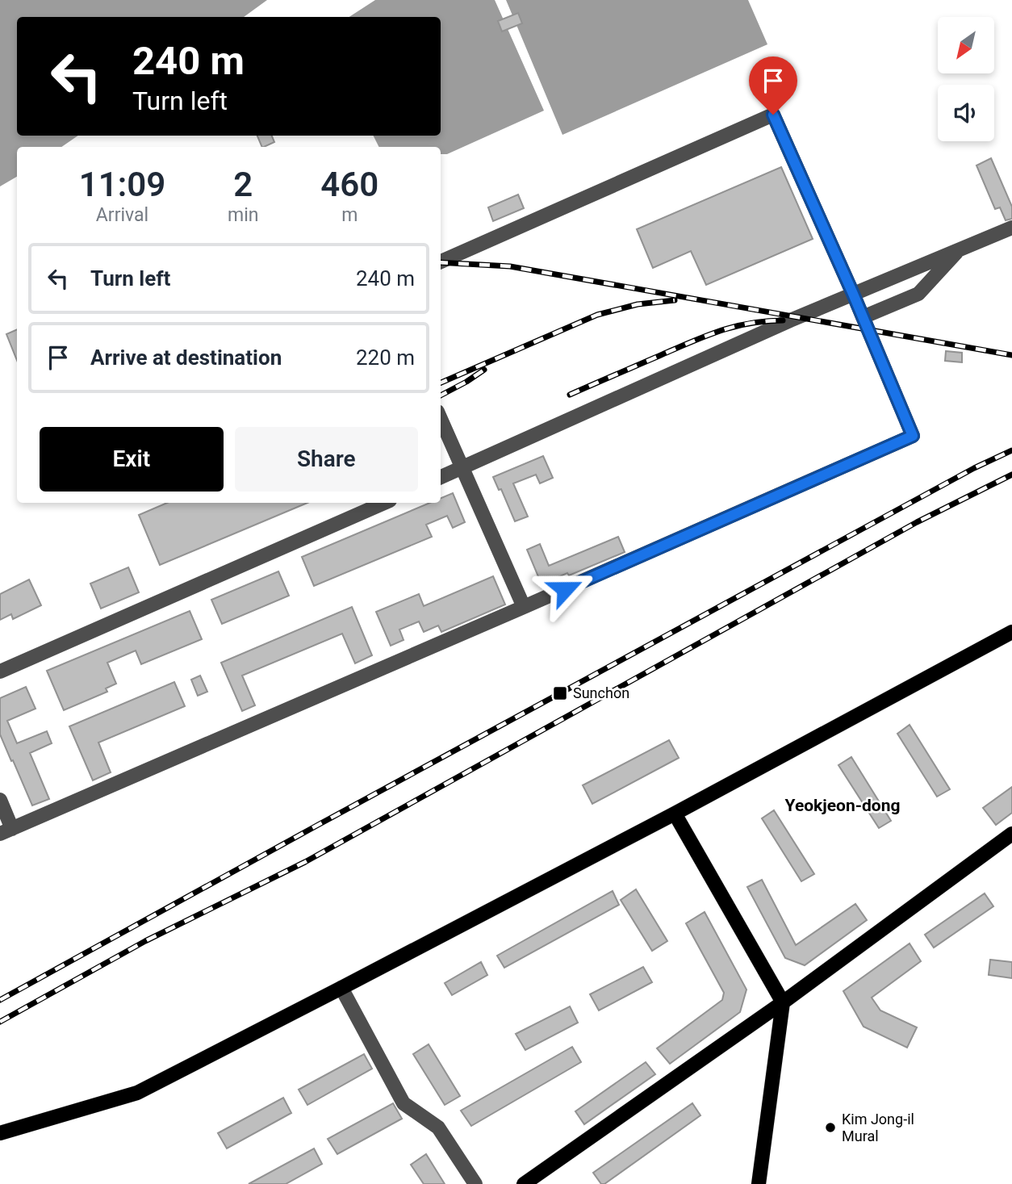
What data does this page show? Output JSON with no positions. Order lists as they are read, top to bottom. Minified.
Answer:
{"districts":["Yeokjeon-dong"],"places":{"transit":["Sunchon"],"other":["Kim Jong-il Mural"]},"north":"bottom left","page":{"turn":["240 m","Turn left"],"eta":["11:09","Arrival","2","min","460","m"],"list":[{"name":"Turn left","value":"240 m"},{"name":"Arrive at destination","value":"220 m"}],"buttons":["Exit","Share"]}}
